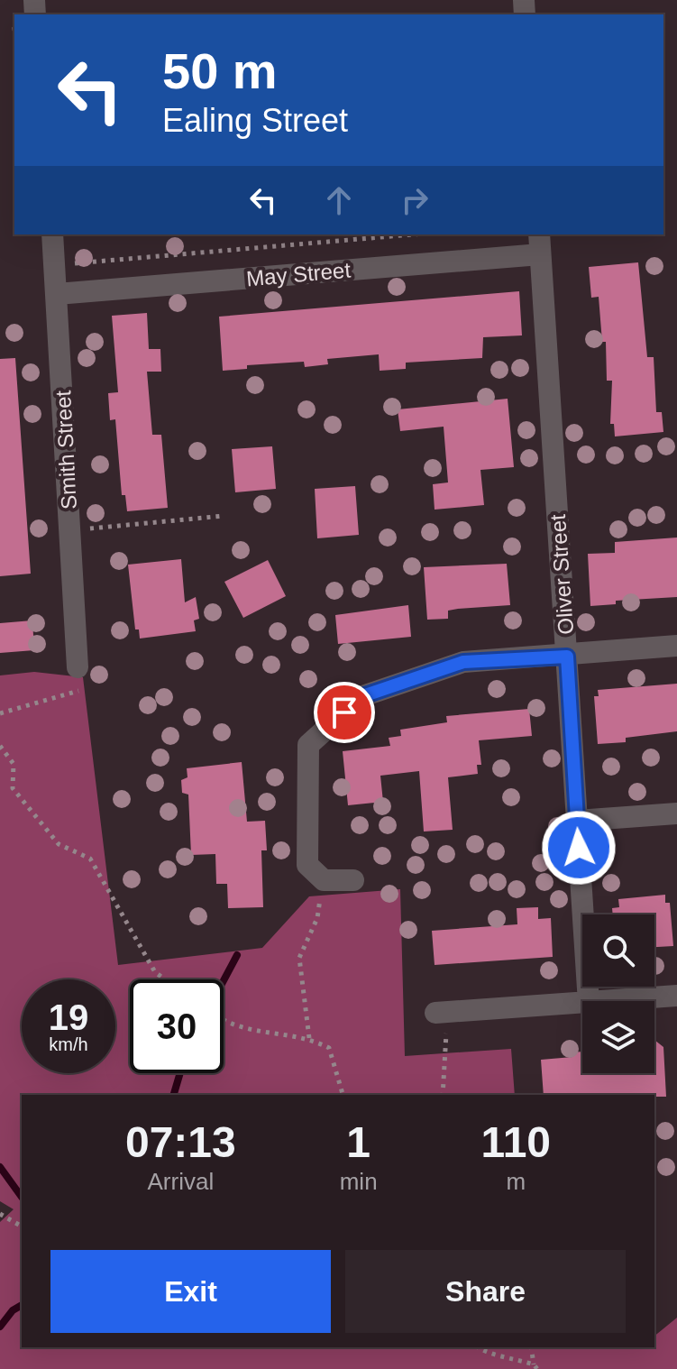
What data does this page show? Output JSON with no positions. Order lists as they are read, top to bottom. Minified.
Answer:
{"streets":{"street":["May Street","Smith Street","Oliver Street"]},"crossings":[["May Street","Smith Street"],["May Street","Oliver Street"]],"page":{"turn":["50 m","Ealing Street"],"speed":"19 km/h","limit":"30","eta":["07:13","Arrival","1","min","110","m"],"buttons":["Exit","Share"]}}
